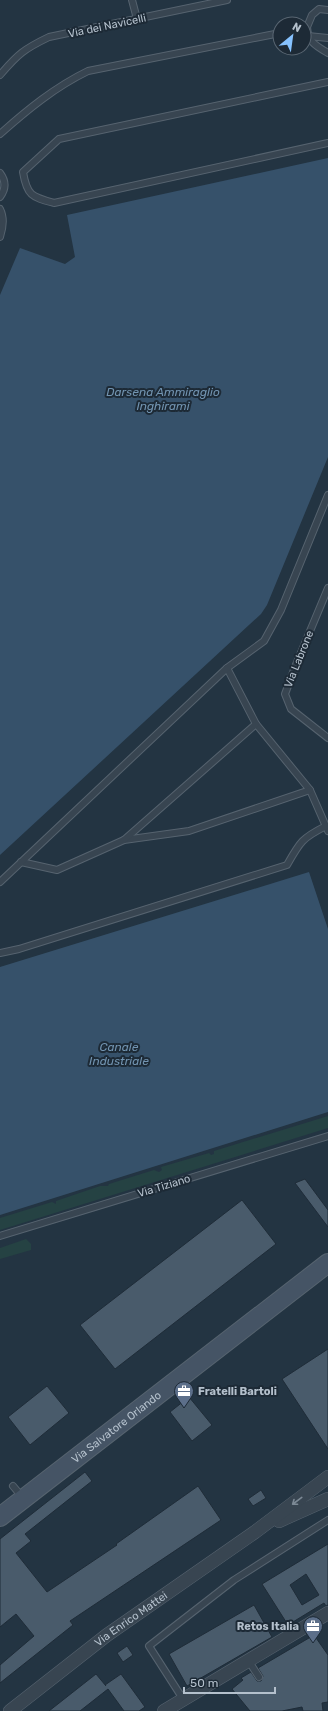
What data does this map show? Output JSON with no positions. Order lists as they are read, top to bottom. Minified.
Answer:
{"streets":{"main road":["Via Salvatore Orlando"],"street":["Via Enrico Mattei"],"lane":["Via dei Navicelli","Via Labrone","Via Tiziano"]},"water":["Darsena Ammiraglio Inghirami","Canale Industriale"],"places":{"office":["Fratelli Bartoli","Retos Italia"]},"scale_bar":"50 m","north":"top right"}
